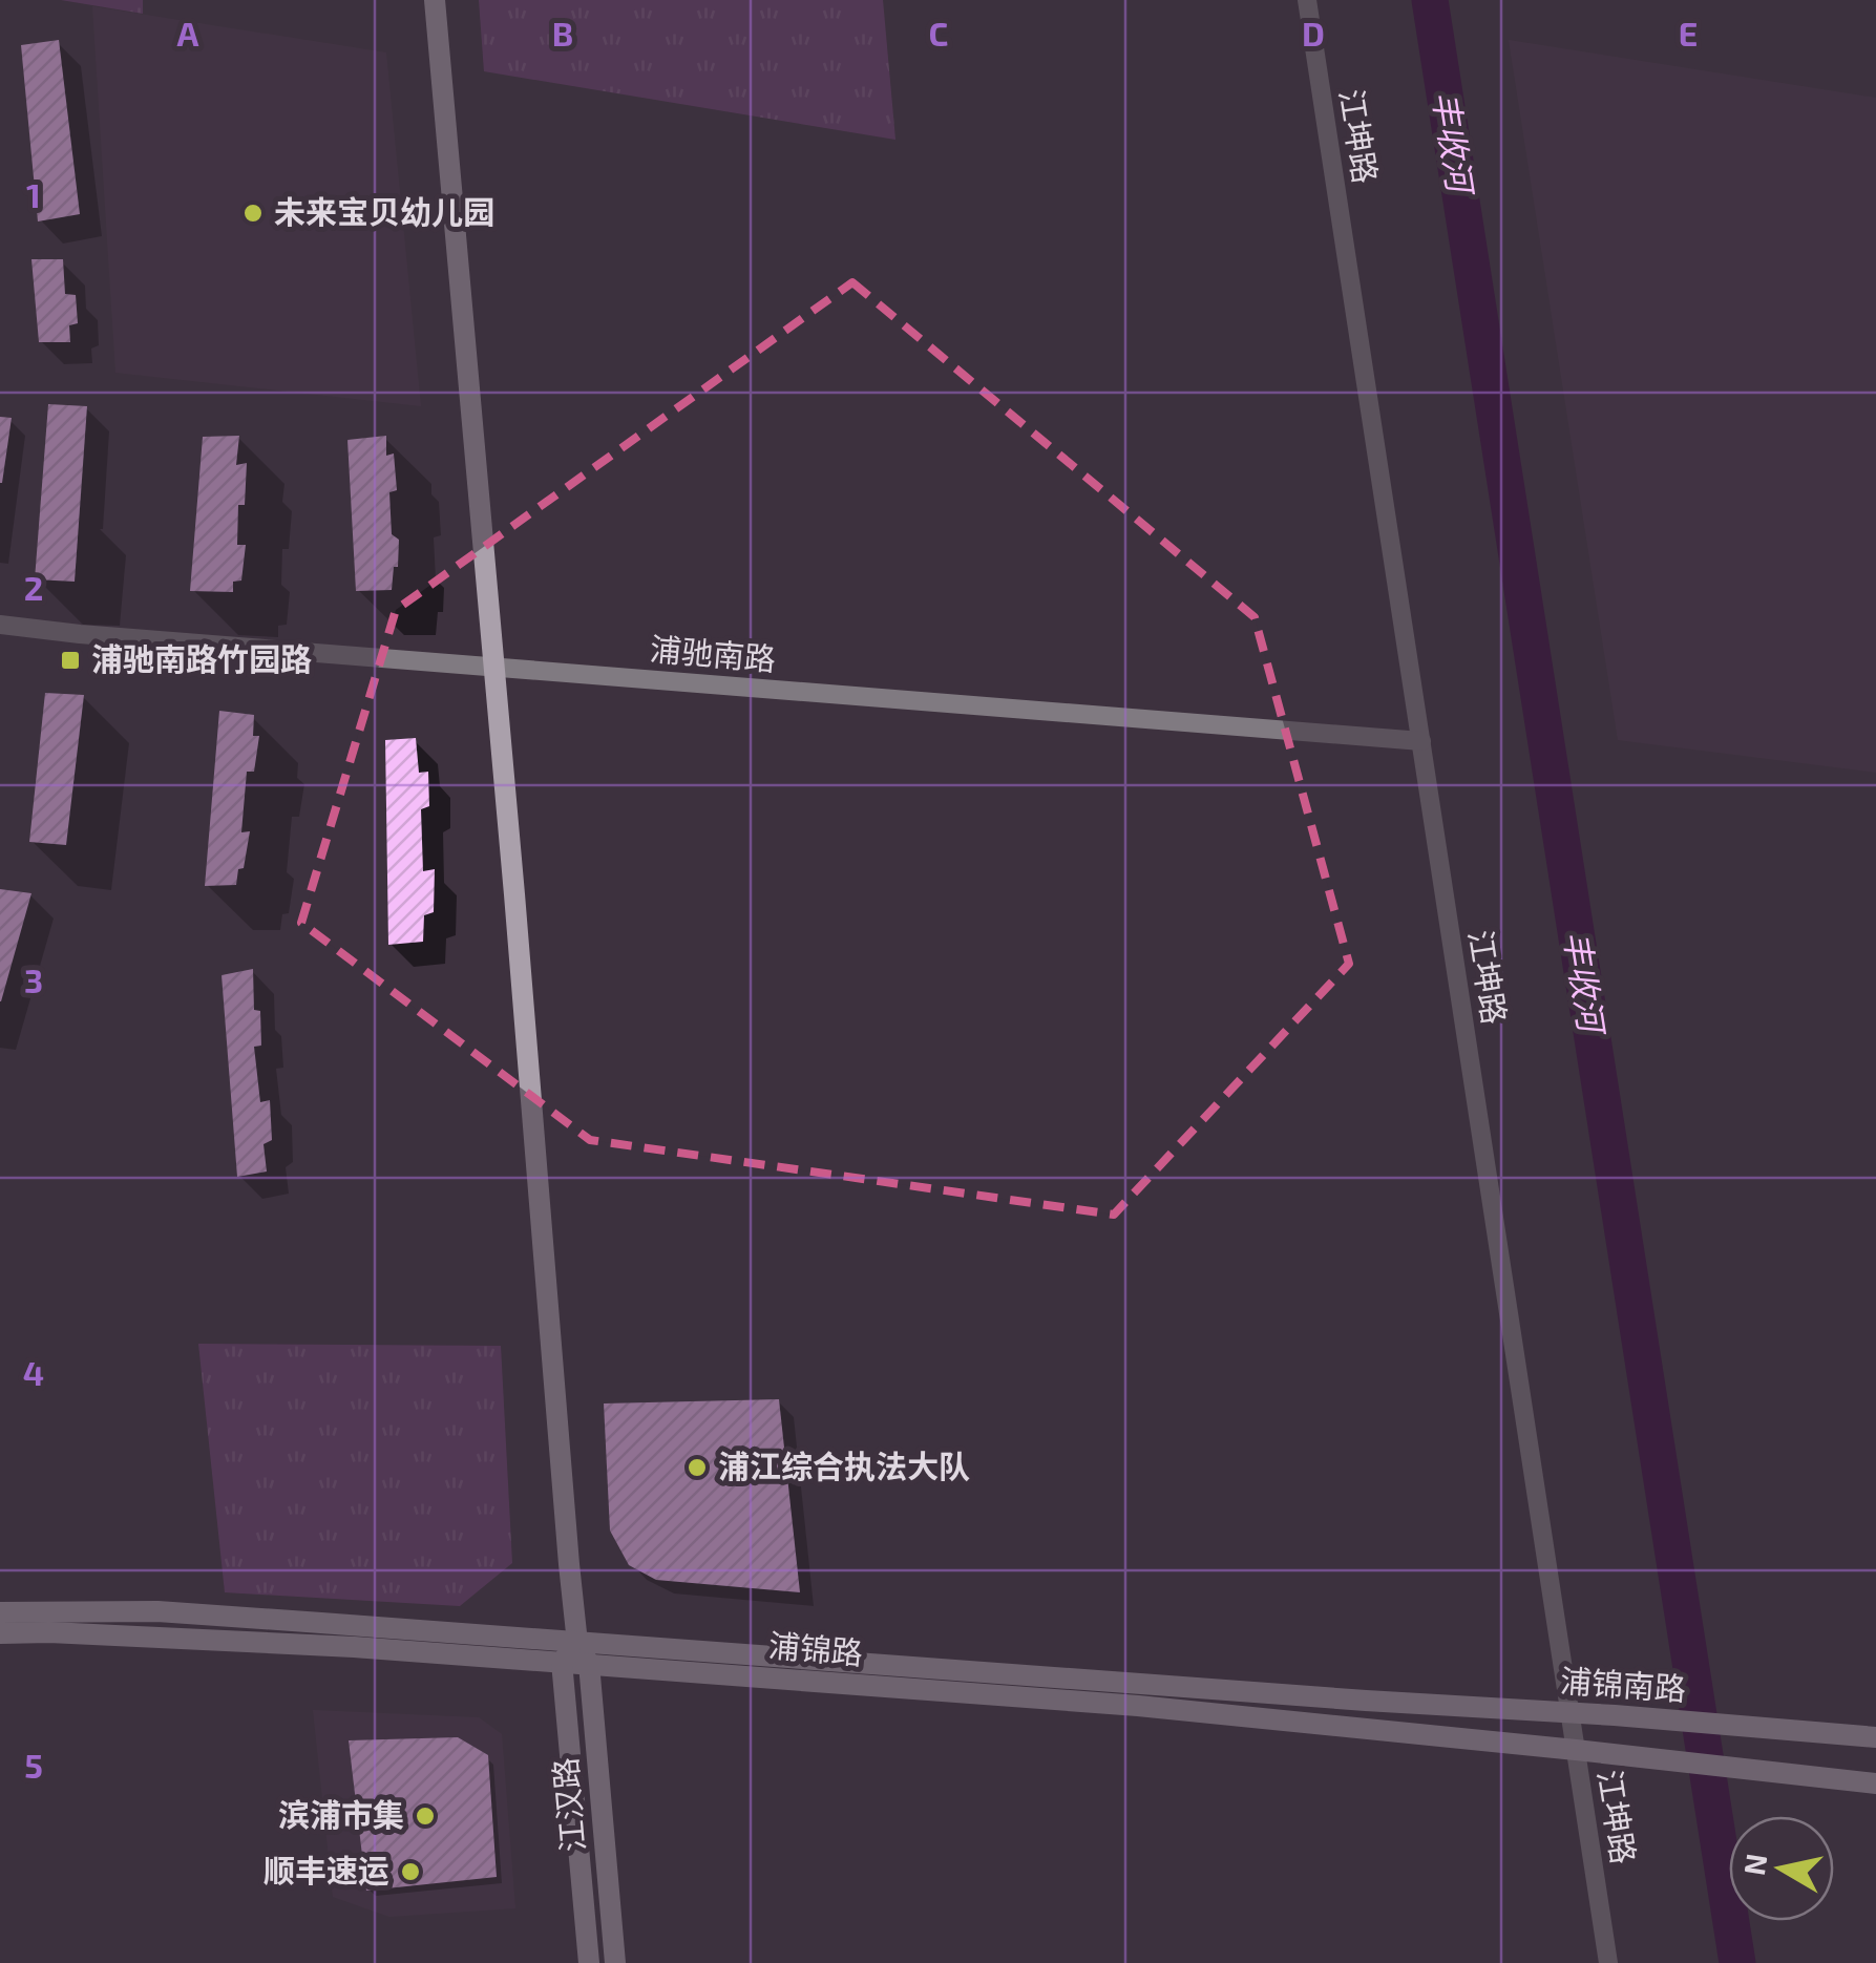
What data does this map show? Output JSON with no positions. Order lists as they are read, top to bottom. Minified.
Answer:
{"streets":{"main road":["浦锦路","浦锦南路","江汉路"],"street":["江坤路","浦驰南路"]},"crossings":[["江坤路","浦驰南路"],["江坤路","浦锦路"],["江坤路","浦锦南路"],["浦锦路","浦锦南路"],["浦锦路","江汉路"]],"water":["丰收河"],"places":{"other":["未来宝贝幼儿园","浦江综合执法大队","滨浦市集","顺丰速运"],"transit":["浦驰南路竹园路"]},"north":"left","grid":{"columns":["A","B","C","D","E"],"rows":["1","2","3","4","5"]}}
